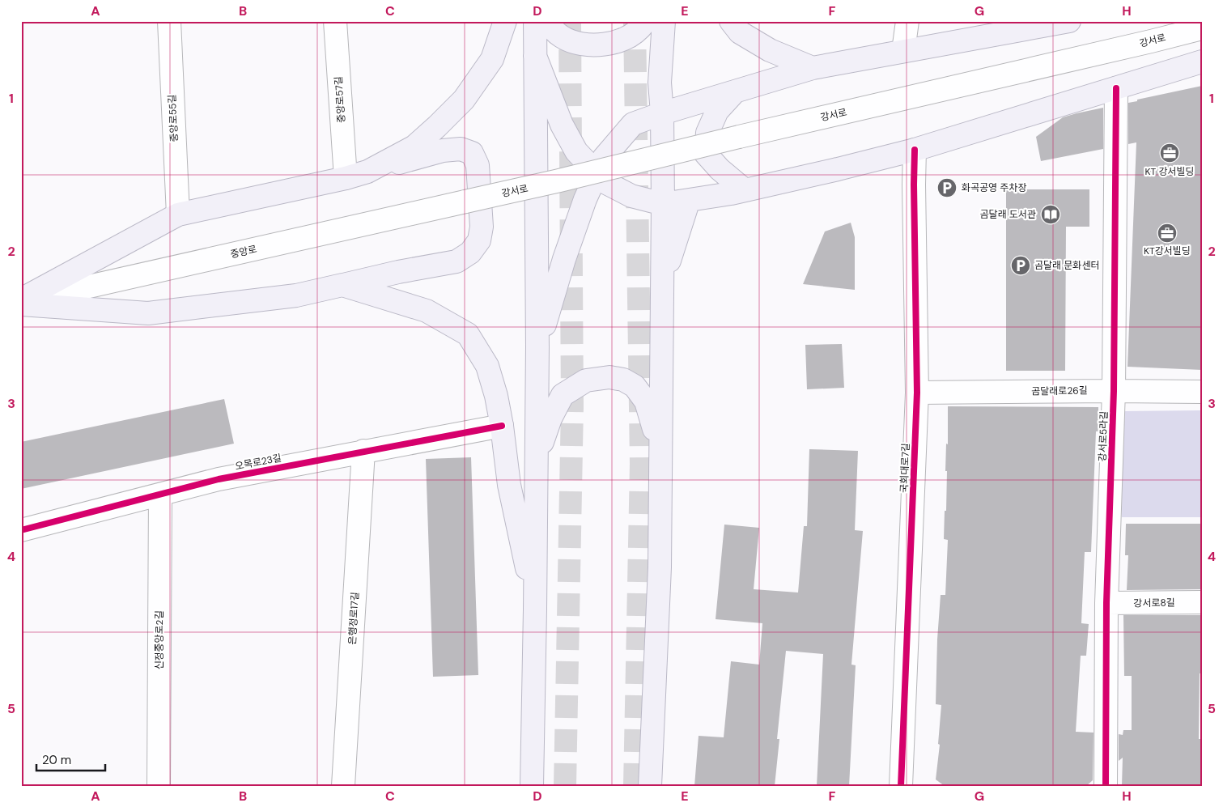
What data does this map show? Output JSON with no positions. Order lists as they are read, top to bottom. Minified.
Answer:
{"streets":{"street":["강서로","중앙로57길","중앙로55길","중앙로","곰달래로26길","강서로5라길","오목로23길","국회대로7길","강서로8길","은행정로17길","신정중앙로2길"]},"crossings":[["강서로","중앙로"],["곰달래로26길","강서로5라길"],["곰달래로26길","국회대로7길"],["강서로5라길","강서로8길"],["오목로23길","은행정로17길"],["오목로23길","신정중앙로2길"]],"places":{"office":["KT 강서빌딩","KT강서빌딩"],"parking":["화곡공영 주차장","곰달래 문화센터"],"library":["곰달래 도서관"]},"scale_bar":"20 m","grid":{"columns":["A","B","C","D","E","F","G","H"],"rows":["1","2","3","4","5"]}}
